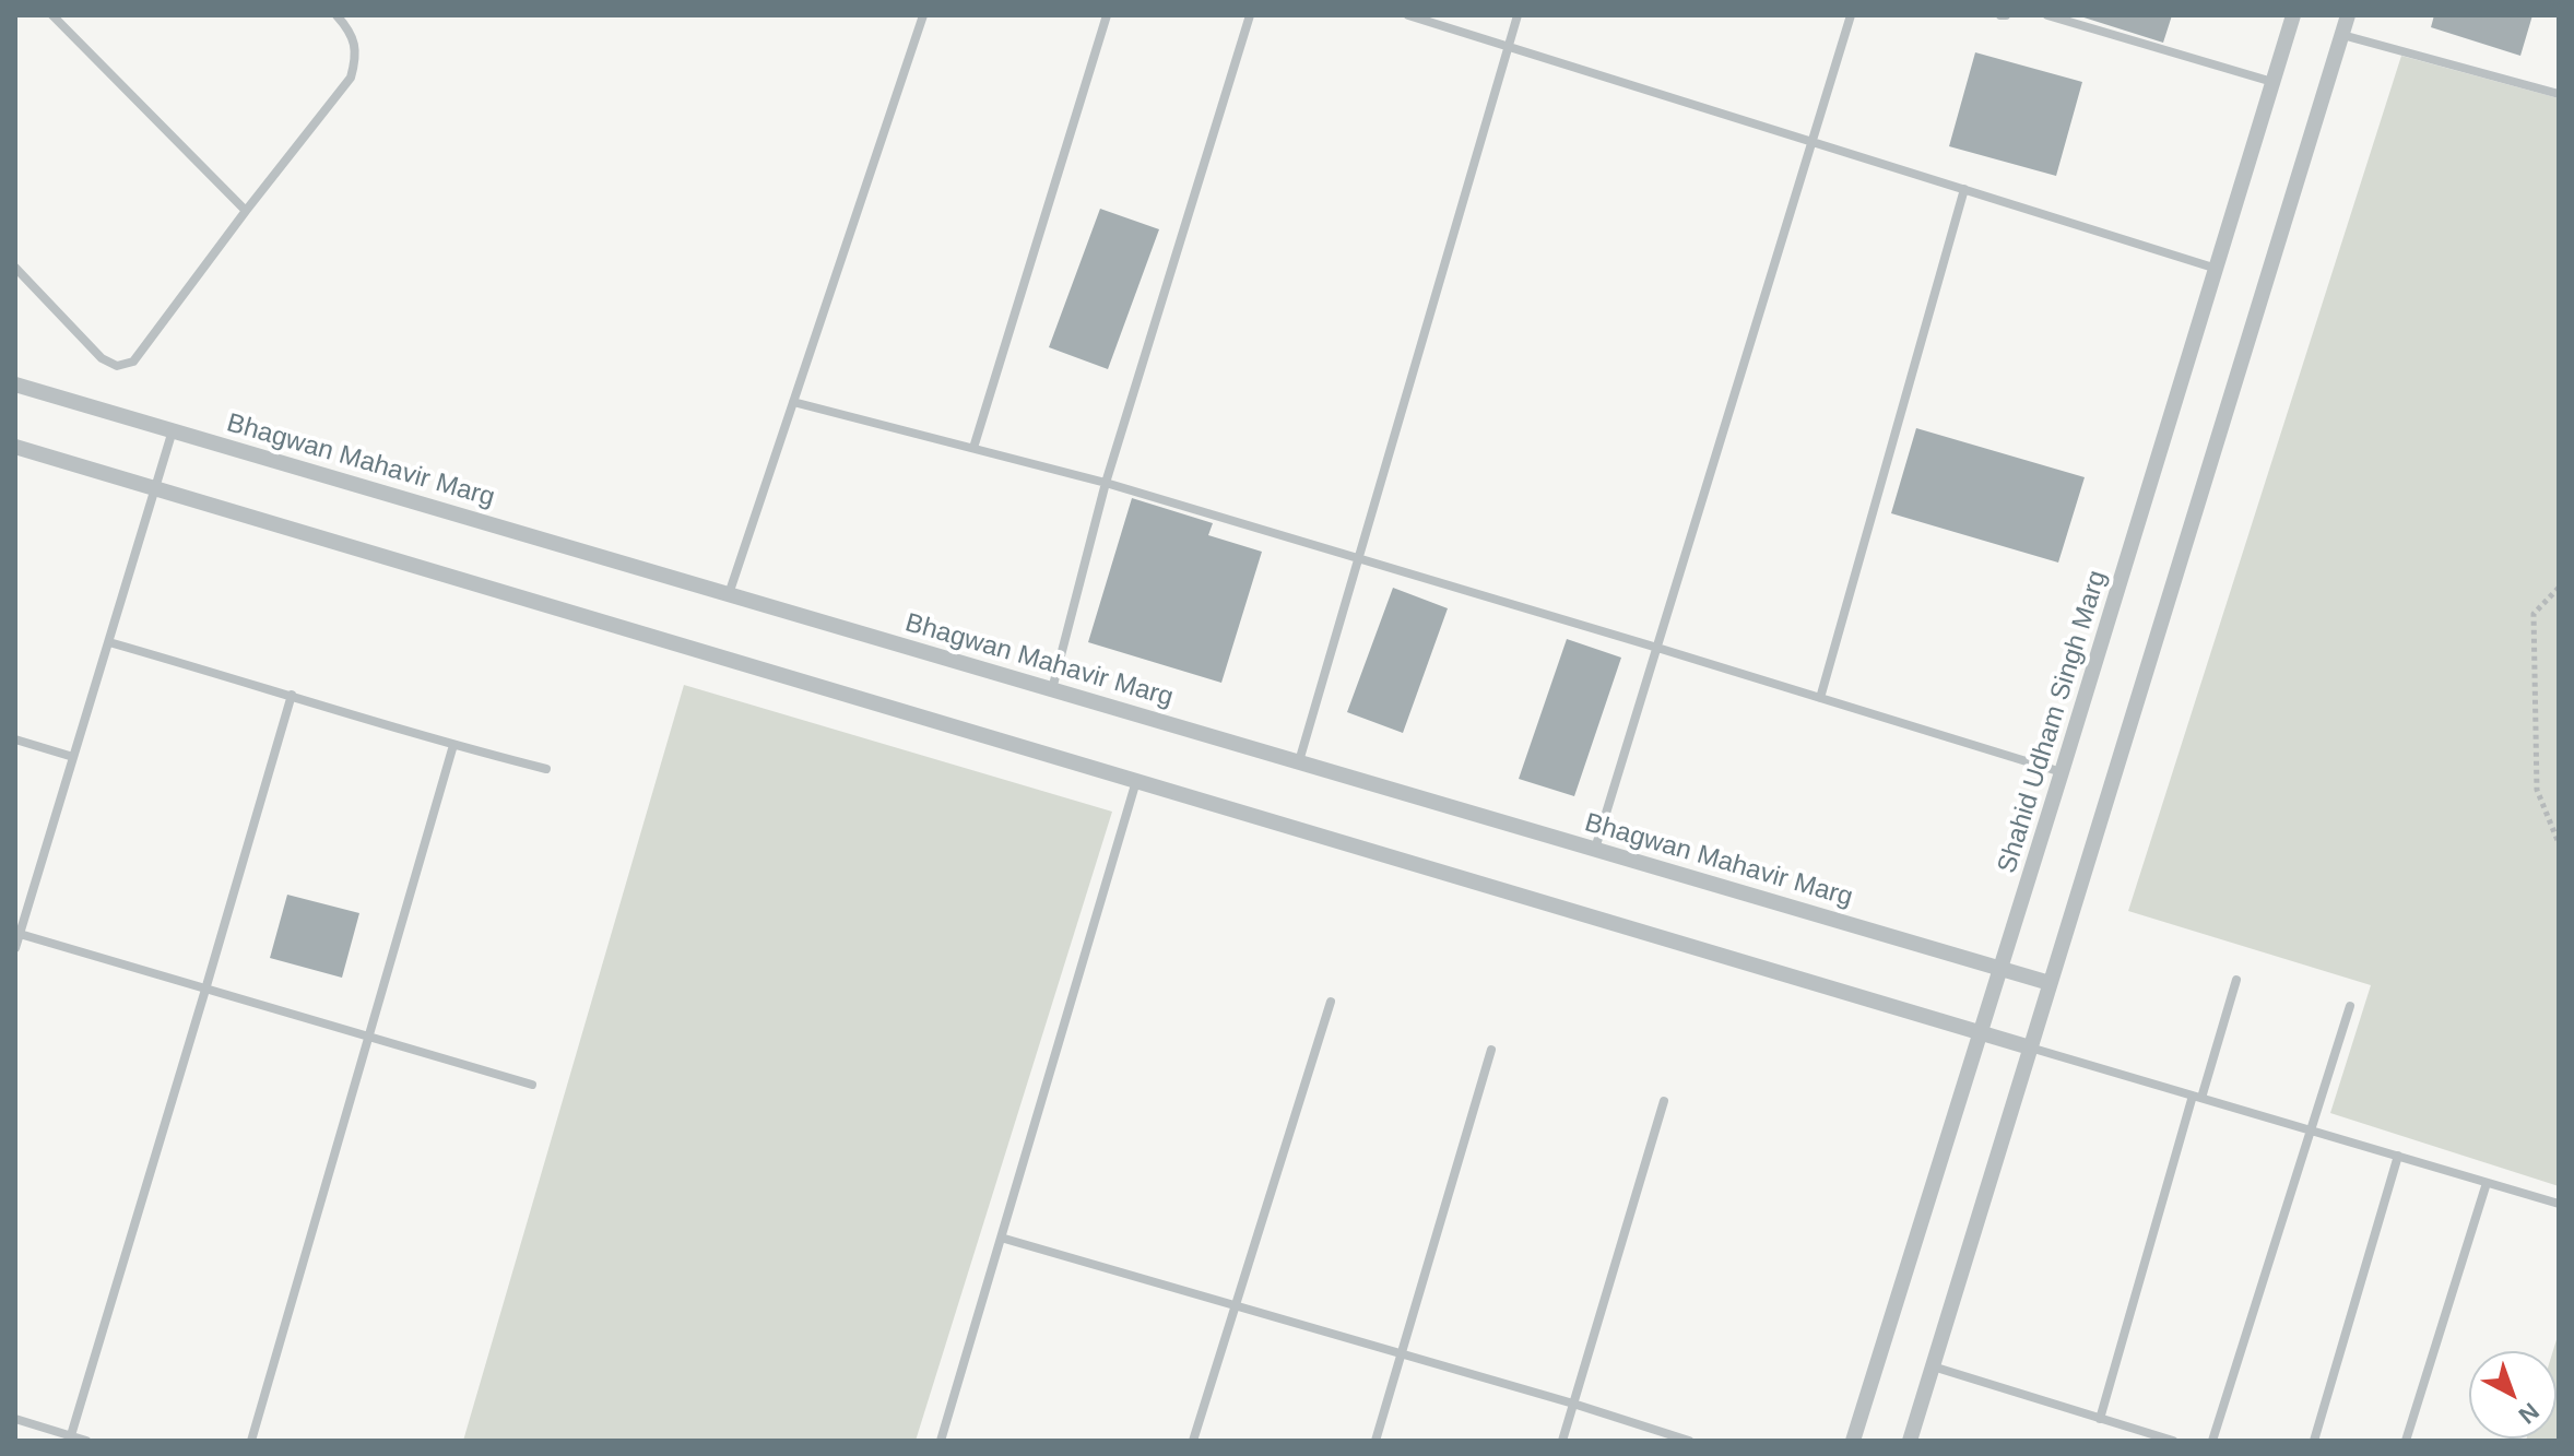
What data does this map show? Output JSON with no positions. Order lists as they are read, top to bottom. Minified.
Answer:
{"streets":{"street":["Bhagwan Mahavir Marg","Shahid Udham Singh Marg"]},"crossings":[["Bhagwan Mahavir Marg","Shahid Udham Singh Marg"]],"north":"bottom right"}
